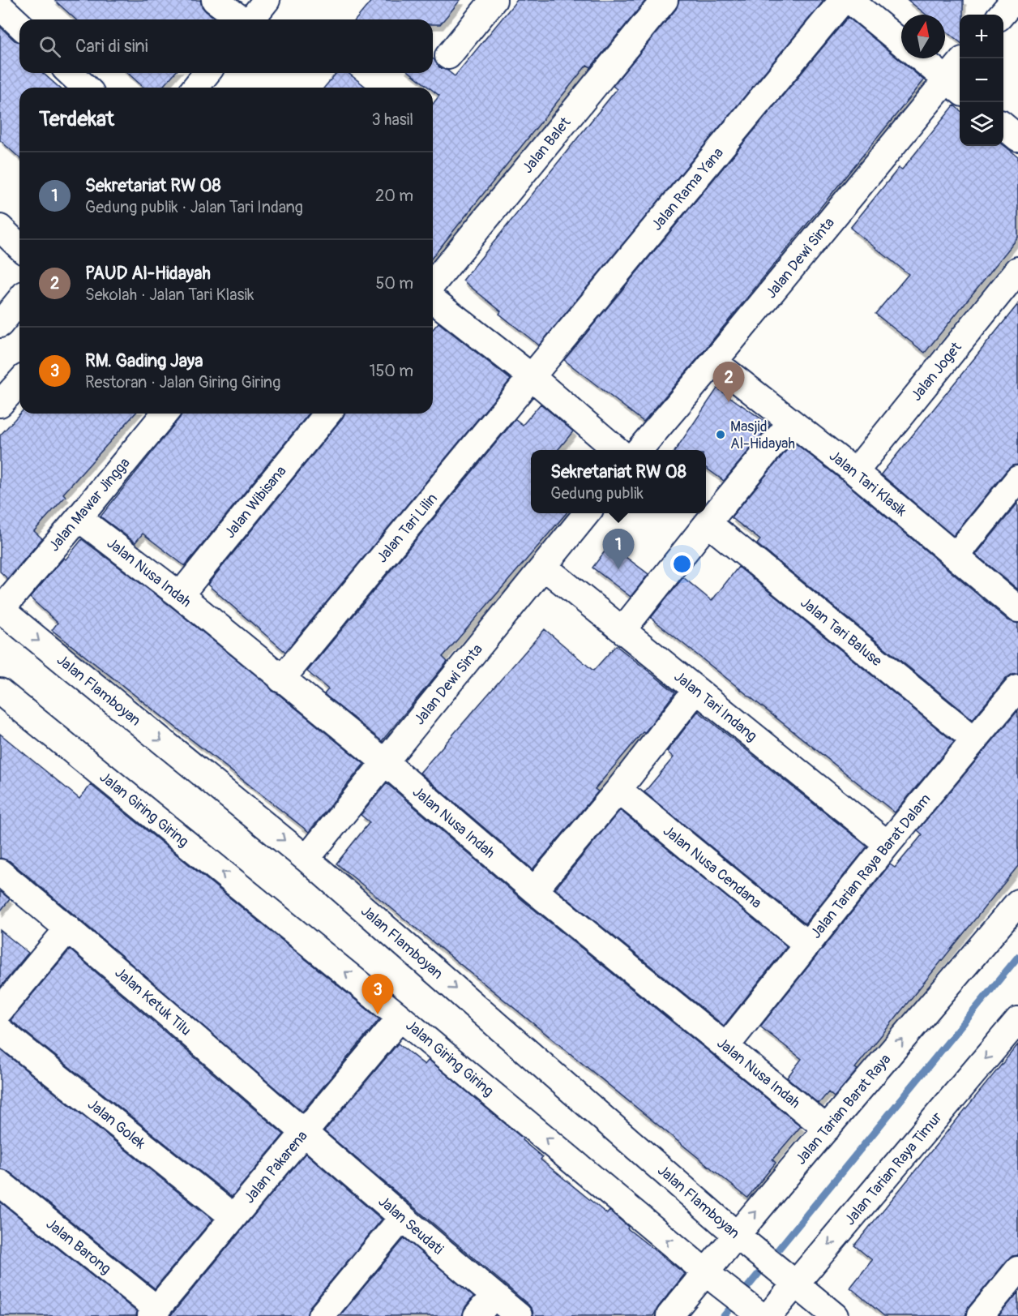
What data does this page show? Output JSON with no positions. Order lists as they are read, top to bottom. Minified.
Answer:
{"streets":{"street":["Jalan Balet","Jalan Rama Yana","Jalan Dewi Sinta","Jalan Joget","Jalan Tari Klasik","Jalan Wibisana","Jalan Mawar Jingga","Jalan Tari Lilin","Jalan Nusa Indah","Jalan Tari Baluse","Jalan Flamboyan","Jalan Tari Indang","Jalan Giring Giring","Jalan Tarian Raya Barat Dalam","Jalan Nusa Cendana","Jalan Ketuk Tilu","Jalan Tarian Barat Raya","Jalan Golek","Jalan Pakarena","Jalan Tarian Raya Timur","Jalan Seudati","Jalan Barong"]},"crossings":[["Jalan Rama Yana","Jalan Tari Lilin"],["Jalan Dewi Sinta","Jalan Tari Klasik"],["Jalan Dewi Sinta","Jalan Nusa Indah"],["Jalan Dewi Sinta","Jalan Flamboyan"],["Jalan Dewi Sinta","Jalan Tari Indang"],["Jalan Joget","Jalan Tari Klasik"],["Jalan Wibisana","Jalan Nusa Indah"],["Jalan Mawar Jingga","Jalan Nusa Indah"],["Jalan Mawar Jingga","Jalan Flamboyan"],["Jalan Tari Lilin","Jalan Nusa Indah"],["Jalan Nusa Indah","Jalan Tarian Raya Barat Dalam"],["Jalan Nusa Indah","Jalan Tarian Barat Raya"],["Jalan Tari Baluse","Jalan Tarian Raya Barat Dalam"],["Jalan Flamboyan","Jalan Tarian Barat Raya"],["Jalan Flamboyan","Jalan Tarian Raya Timur"],["Jalan Tari Indang","Jalan Tarian Raya Barat Dalam"],["Jalan Giring Giring","Jalan Tarian Barat Raya"],["Jalan Giring Giring","Jalan Pakarena"],["Jalan Giring Giring","Jalan Tarian Raya Timur"],["Jalan Tarian Raya Barat Dalam","Jalan Nusa Cendana"],["Jalan Ketuk Tilu","Jalan Pakarena"],["Jalan Ketuk Tilu","Jalan Seudati"],["Jalan Golek","Jalan Pakarena"],["Jalan Pakarena","Jalan Seudati"],["Jalan Pakarena","Jalan Barong"]],"one_way":["Jalan Flamboyan","Jalan Giring Giring","Jalan Tarian Barat Raya","Jalan Tarian Raya Timur"],"places":["Masjid Al-Hidayah"],"north":"top","page":{"map_buttons":["+","−"],"search":"Cari di sini","heading":["Terdekat","3 hasil"],"list":[{"mark":"1","name":"Sekretariat RW 08","note":"Gedung publik · Jalan Tari Indang","value":"20 m"},{"mark":"2","name":"PAUD Al-Hidayah","note":"Sekolah · Jalan Tari Klasik","value":"50 m"},{"mark":"3","name":"RM. Gading Jaya","note":"Restoran · Jalan Giring Giring","value":"150 m"}],"pins":["2","1","3"],"popup":["Sekretariat RW 08","Gedung publik"]}}
